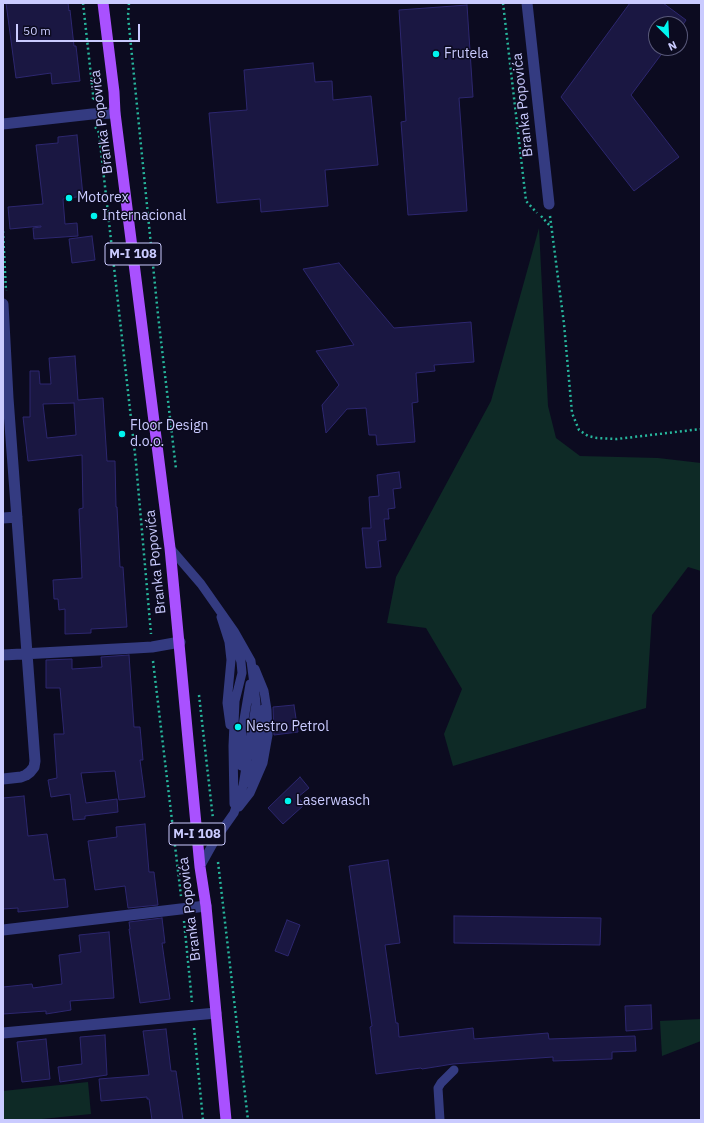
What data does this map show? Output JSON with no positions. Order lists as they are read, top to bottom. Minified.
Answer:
{"streets":{"main road":["Branka Popovića","M-I 108"]},"places":["Frutela","Motorex","Internacional","Floor Design d.o.o.","Nestro Petrol","Laserwasch"],"scale_bar":"50 m","north":"bottom right"}
